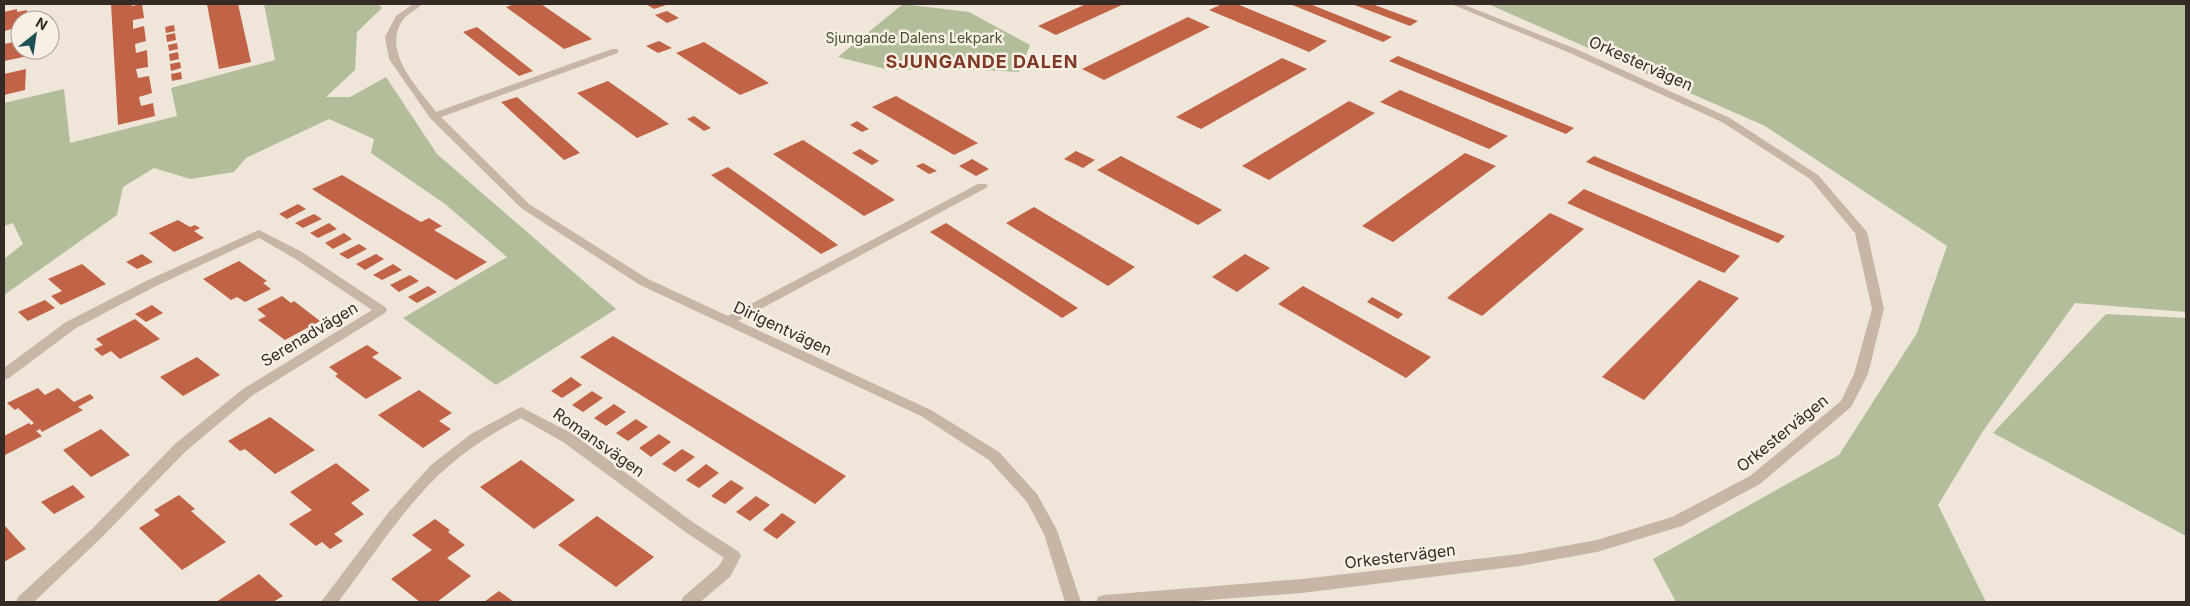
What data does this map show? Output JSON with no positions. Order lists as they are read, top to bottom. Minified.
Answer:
{"streets":{"street":["Orkestervägen","Dirigentvägen","Serenadvägen","Romansvägen"]},"districts":["SJUNGANDE DALEN"],"parks":["Sjungande Dalens Lekpark"],"north":"top right"}
